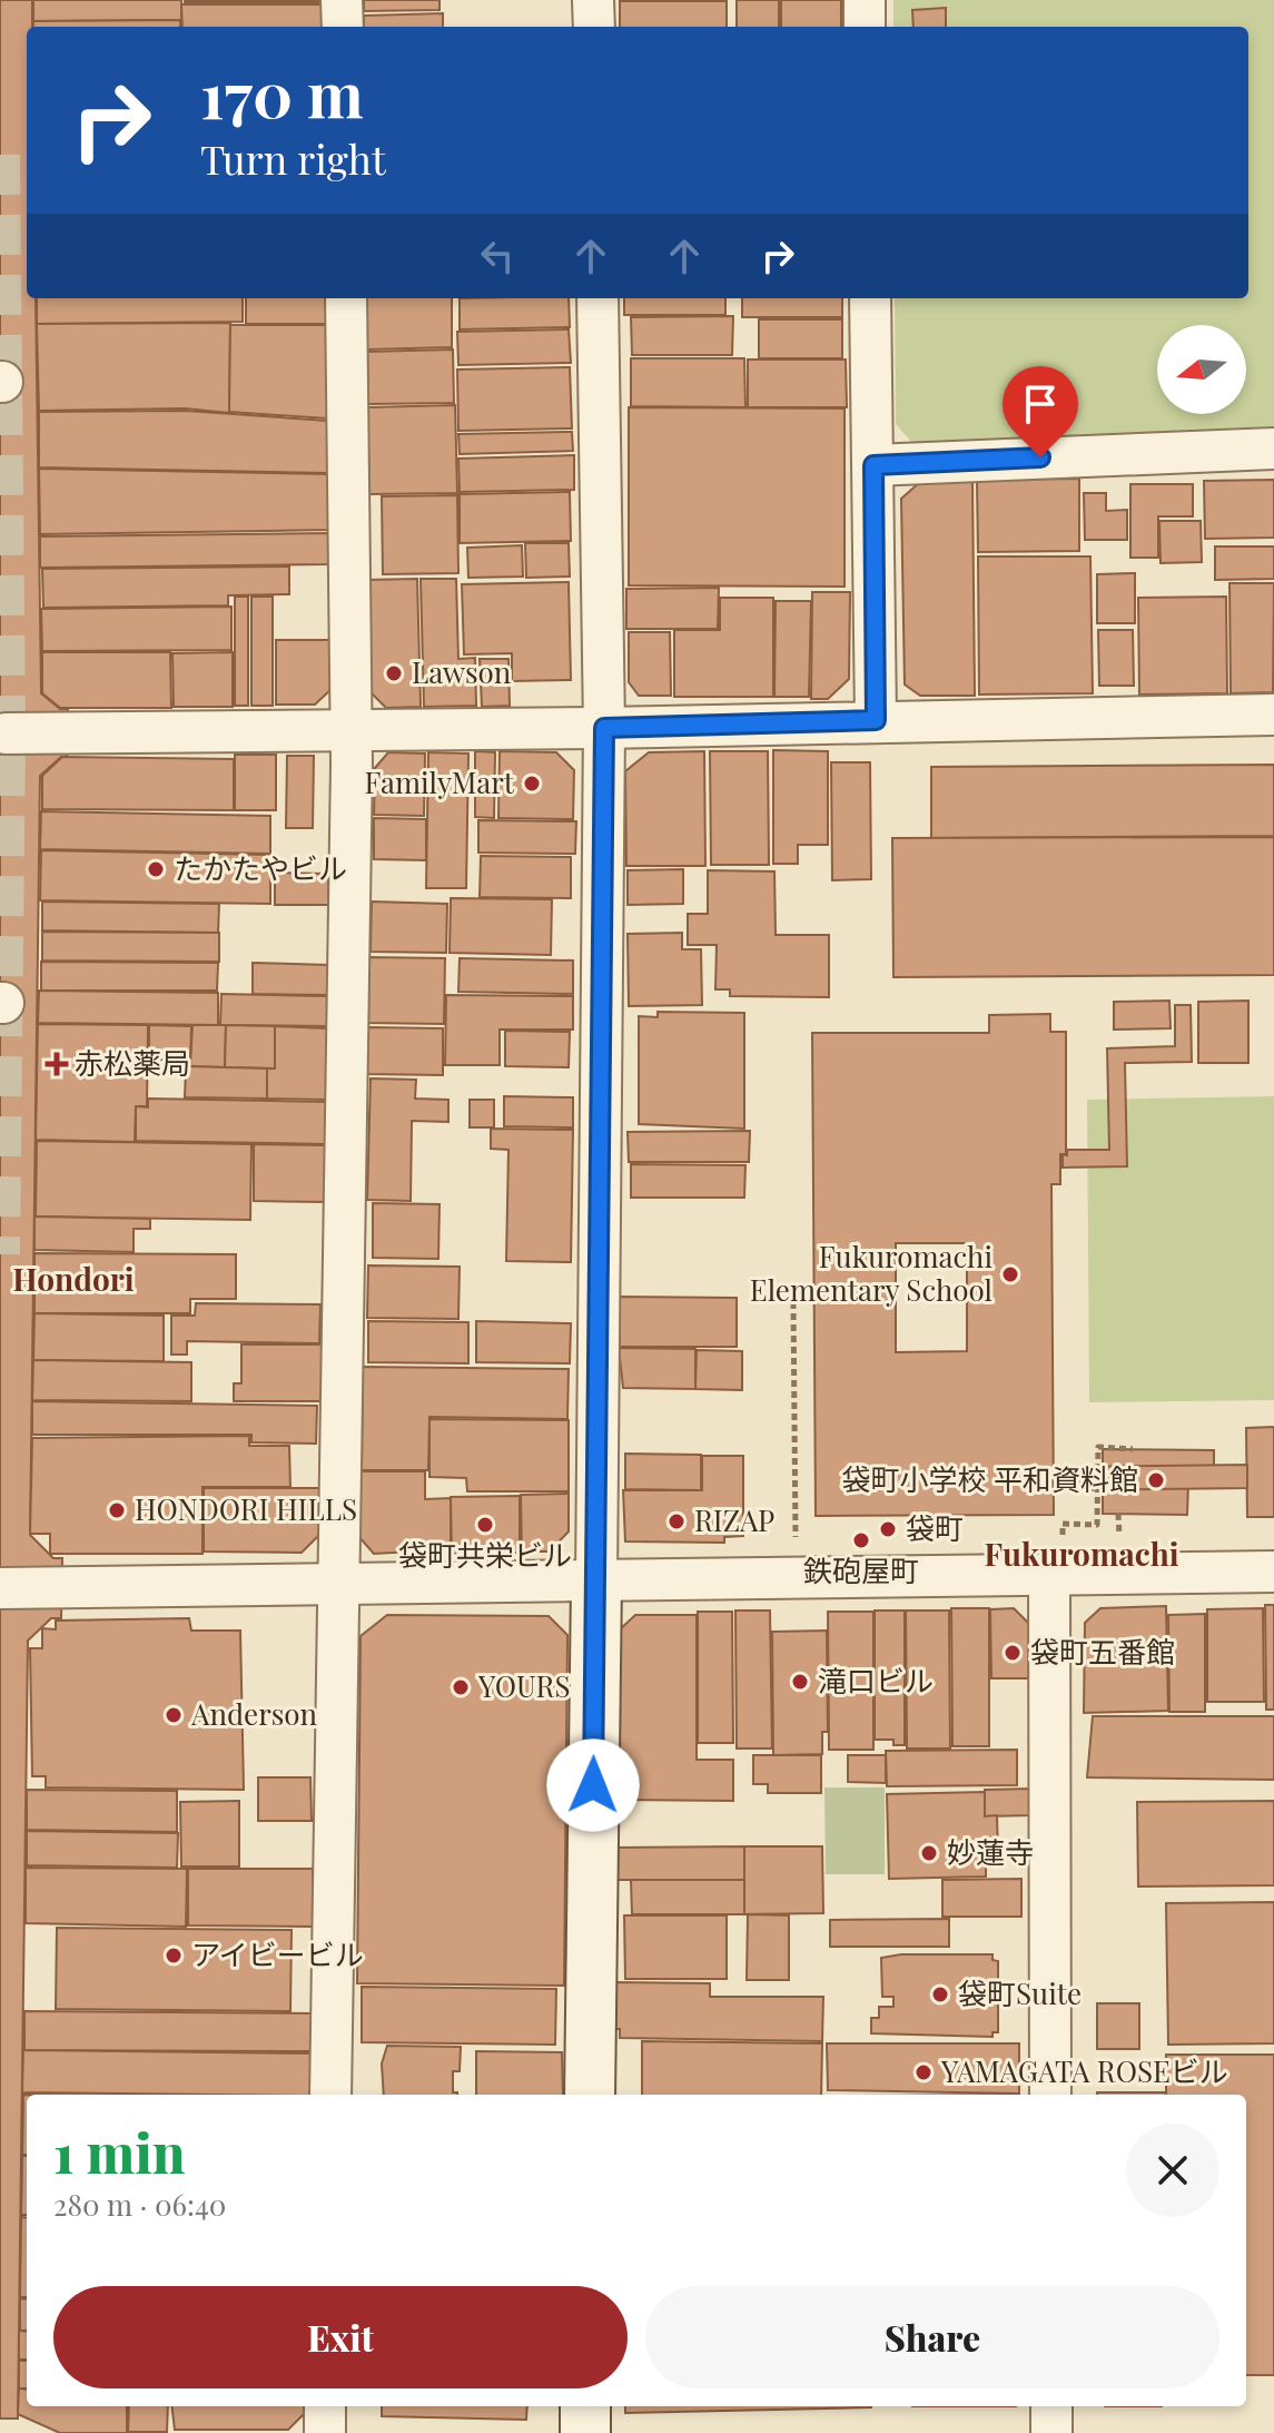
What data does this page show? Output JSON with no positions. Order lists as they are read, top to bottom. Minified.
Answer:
{"districts":["Hondori","Fukuromachi"],"places":{"other":["Lawson","FamilyMart","たかたやビル","Fukuromachi Elementary School","袋町小学校 平和資料館","HONDORI HILLS","RIZAP","袋町共栄ビル","袋町","鉄砲屋町","袋町五番館","滝口ビル","YOURS","Anderson","妙蓮寺","アイビービル","袋町Suite","YAMAGATA ROSEビル"],"health":["赤松薬局"]},"north":"left","page":{"turn":["170 m","Turn right"],"heading":["1 min","280 m · 06:40"],"buttons":["Exit","Share"]}}
